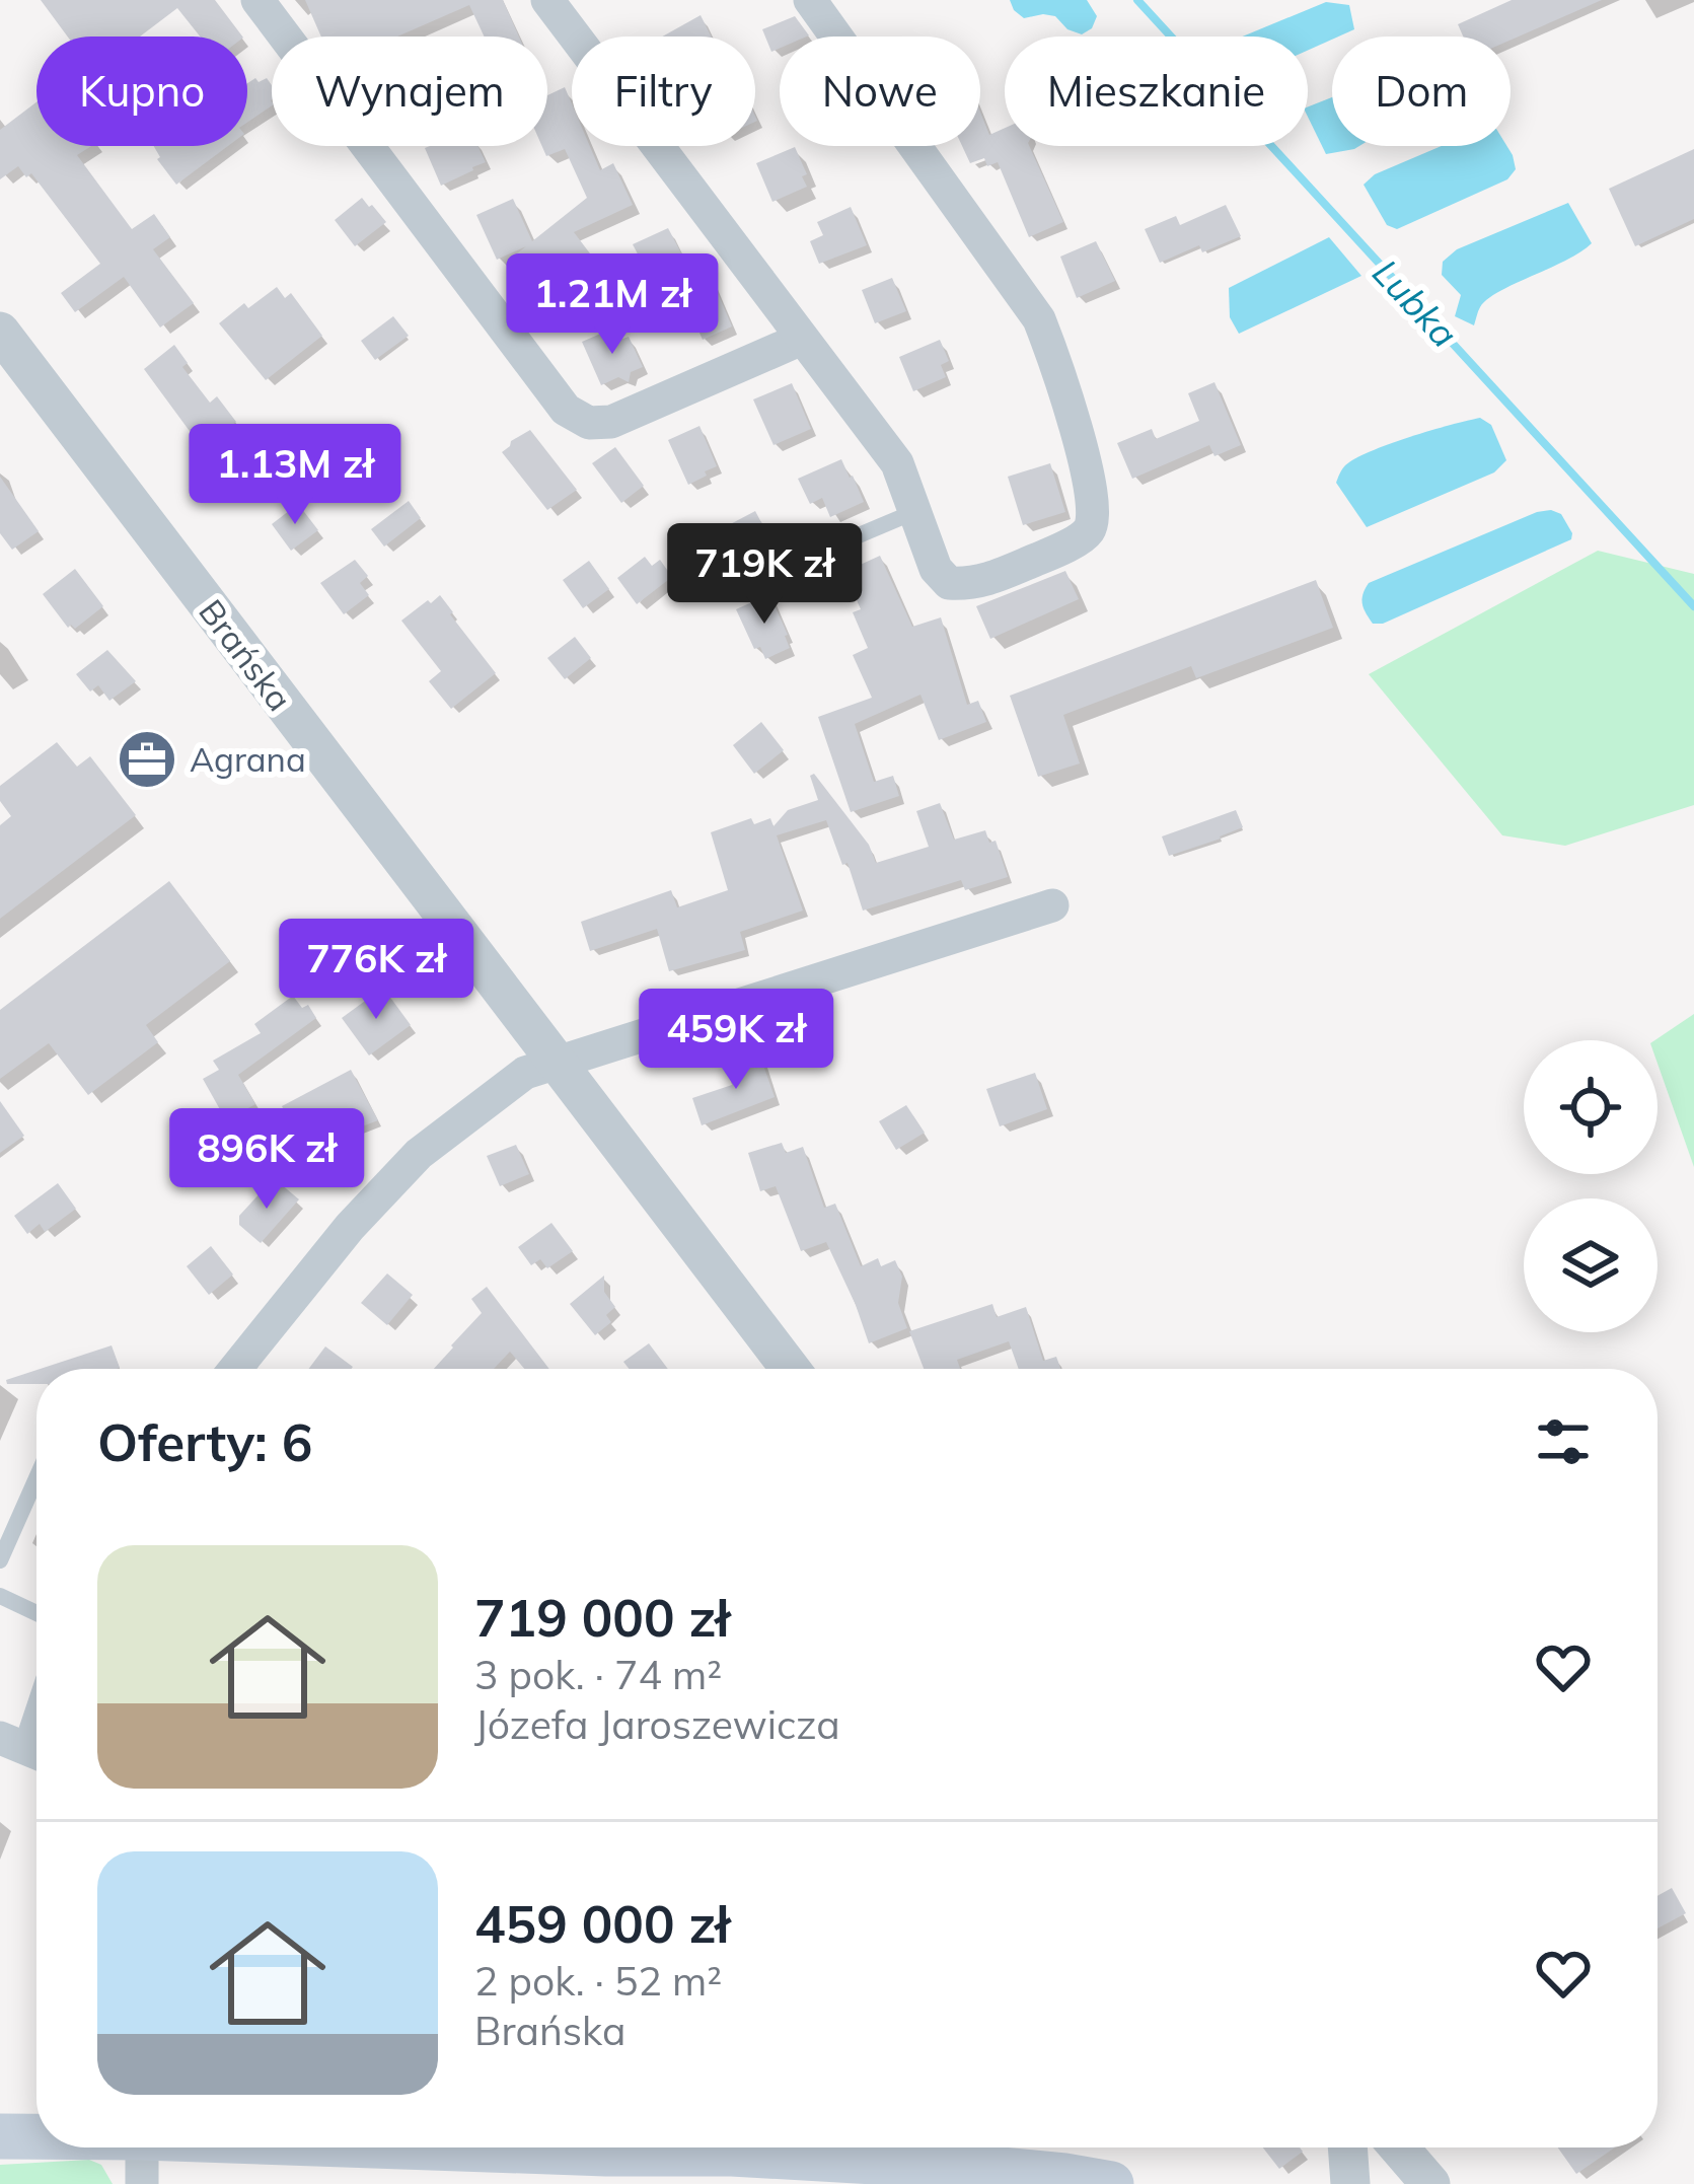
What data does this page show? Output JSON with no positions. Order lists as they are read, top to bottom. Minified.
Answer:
{"streets":{"street":["Brańska"]},"water":["Lubka"],"places":{"office":["Agrana"]},"page":{"chip":["Kupno","Wynajem","Filtry","Nowe","Mieszkanie","Dom"],"price":["1.21M zł","1.13M zł","719K zł","776K zł","459K zł","896K zł"],"heading":"Oferty: 6","list":[{"name":"719 000 zł","note":"3 pok. · 74 m² · Józefa Jaroszewicza"},{"name":"459 000 zł","note":"2 pok. · 52 m² · Brańska"}]}}
